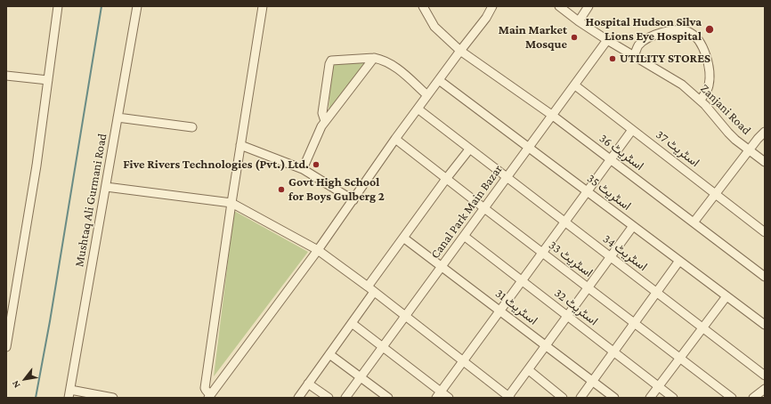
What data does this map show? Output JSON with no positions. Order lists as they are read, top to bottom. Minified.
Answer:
{"streets":{"street":["Zanjani Road","اسٹریٹ 37","اسٹریٹ 36","اسٹریٹ 35","Mushtaq Ali Gurmani Road","Canal Park Main Bazar","اسٹریٹ 34","اسٹریٹ 33","اسٹریٹ 31","اسٹریٹ 32"]},"crossings":[["Zanjani Road","Canal Park Main Bazar"],["اسٹریٹ 37","Canal Park Main Bazar"],["اسٹریٹ 36","Canal Park Main Bazar"],["اسٹریٹ 35","Canal Park Main Bazar"],["Canal Park Main Bazar","اسٹریٹ 34"],["Canal Park Main Bazar","اسٹریٹ 33"],["Canal Park Main Bazar","اسٹریٹ 31"],["Canal Park Main Bazar","اسٹریٹ 32"]],"places":["Hospital Hudson Silva Lions Eye Hospital","Main Market Mosque","UTILITY STORES","Five Rivers Technologies (Pvt.) Ltd.","Govt High School for Boys Gulberg 2"],"north":"bottom left"}
